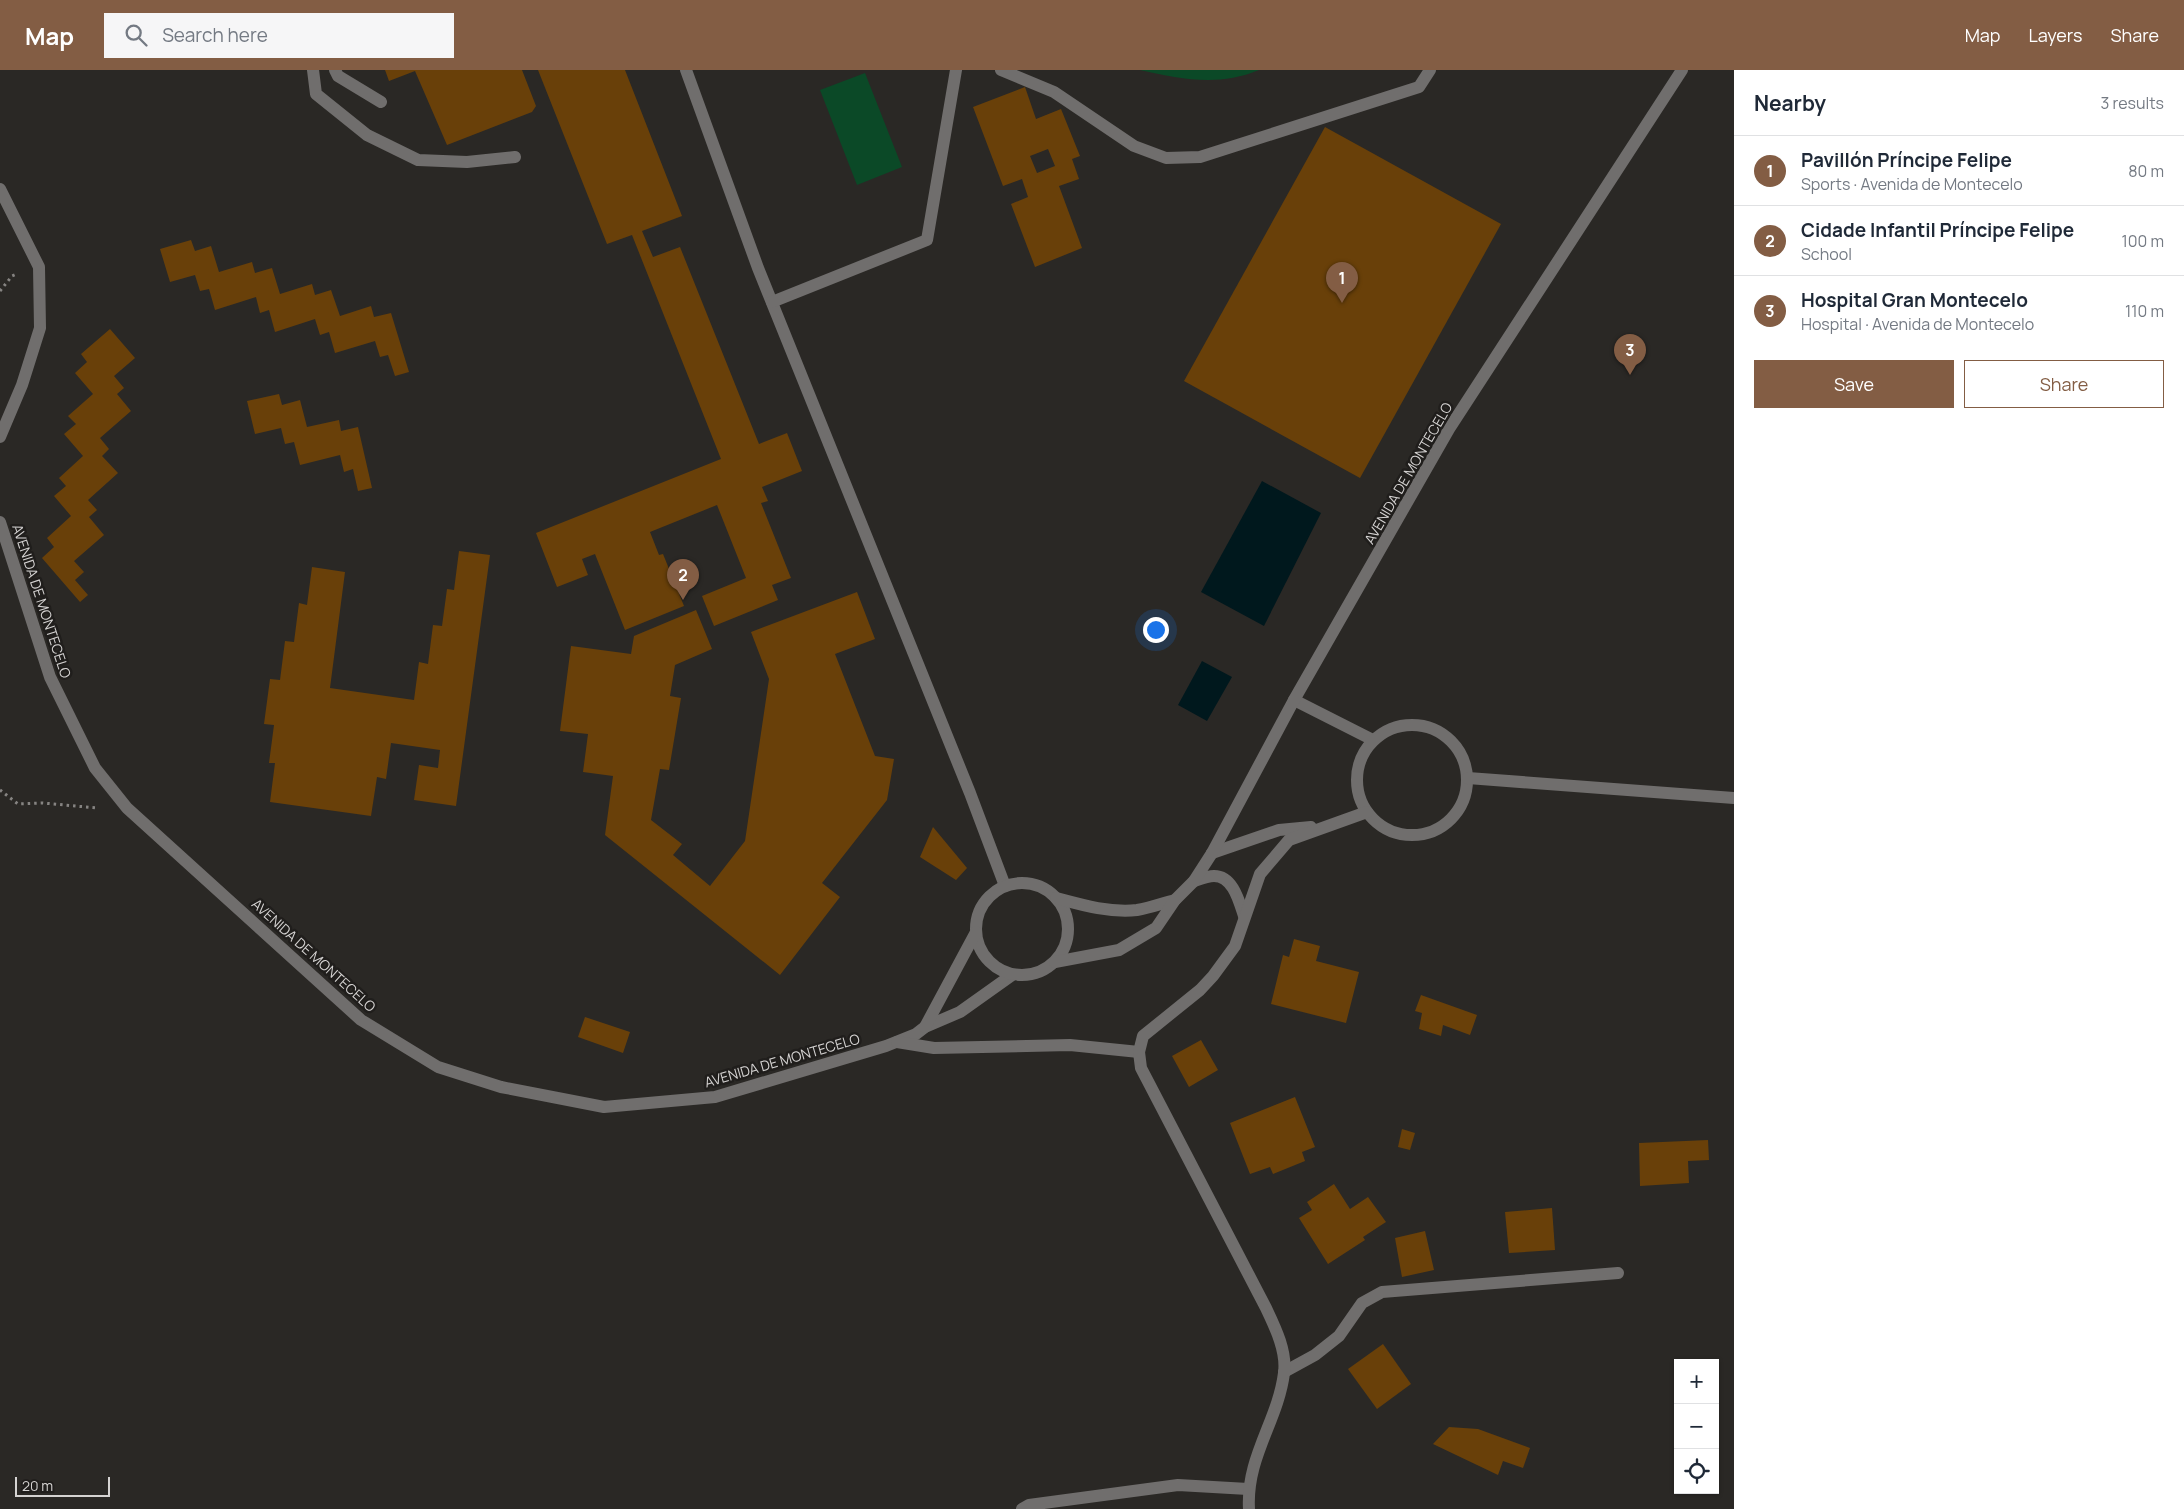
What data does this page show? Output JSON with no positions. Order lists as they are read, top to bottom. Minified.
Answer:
{"streets":{"street":["AVENIDA DE MONTECELO"]},"scale_bar":"20 m","page":{"header":"Map","search":"Search here","nav":["Map","Layers","Share"],"heading":["Nearby","3 results"],"list":[{"mark":"1","name":"Pavillón Príncipe Felipe","note":"Sports · Avenida de Montecelo","value":"80 m"},{"mark":"2","name":"Cidade Infantil Príncipe Felipe","note":"School","value":"100 m"},{"mark":"3","name":"Hospital Gran Montecelo","note":"Hospital · Avenida de Montecelo","value":"110 m"}],"pins":["1","3","2"],"buttons":["Save","Share"],"map_buttons":["+","−"],"scale":"20 m"}}
